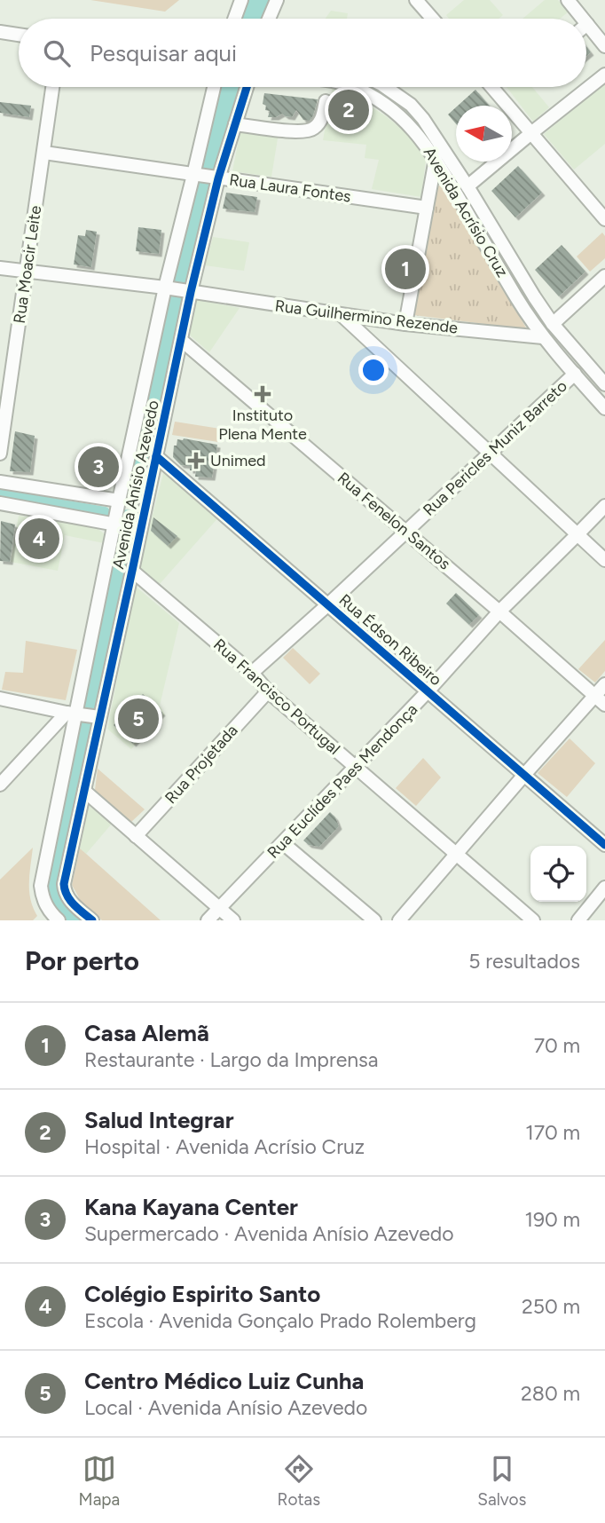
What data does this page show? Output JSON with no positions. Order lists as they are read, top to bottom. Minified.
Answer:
{"streets":{"street":["Rua Laura Fontes","Avenida Acrísio Cruz","Rua Moacir Leite","Rua Guilhermino Rezende","Rua Pericles Muniz Barreto","Avenida Anísio Azevedo","Rua Fenelon Santos","Rua Édson Ribeiro","Rua Francisco Portugal","Rua Projetada","Rua Euclídes Paes Mendonça"]},"crossings":[["Rua Laura Fontes","Rua Moacir Leite"],["Rua Laura Fontes","Avenida Anísio Azevedo"],["Avenida Acrísio Cruz","Rua Guilhermino Rezende"],["Avenida Acrísio Cruz","Rua Pericles Muniz Barreto"],["Rua Guilhermino Rezende","Avenida Anísio Azevedo"],["Rua Pericles Muniz Barreto","Rua Fenelon Santos"],["Rua Pericles Muniz Barreto","Rua Édson Ribeiro"],["Rua Pericles Muniz Barreto","Rua Francisco Portugal"],["Avenida Anísio Azevedo","Rua Fenelon Santos"],["Avenida Anísio Azevedo","Rua Édson Ribeiro"],["Avenida Anísio Azevedo","Rua Francisco Portugal"],["Rua Fenelon Santos","Rua Euclídes Paes Mendonça"],["Rua Édson Ribeiro","Rua Euclídes Paes Mendonça"],["Rua Francisco Portugal","Rua Projetada"],["Rua Francisco Portugal","Rua Euclídes Paes Mendonça"]],"places":{"health":["Instituto Plena Mente","Unimed"]},"north":"left","page":{"search":"Pesquisar aqui","pins":["2","1","3","4","5"],"heading":["Por perto","5 resultados"],"list":[{"mark":"1","name":"Casa Alemã","note":"Restaurante · Largo da Imprensa","value":"70 m"},{"mark":"2","name":"Salud Integrar","note":"Hospital · Avenida Acrísio Cruz","value":"170 m"},{"mark":"3","name":"Kana Kayana Center","note":"Supermercado · Avenida Anísio Azevedo","value":"190 m"},{"mark":"4","name":"Colégio Espirito Santo","note":"Escola · Avenida Gonçalo Prado Rolemberg","value":"250 m"},{"mark":"5","name":"Centro Médico Luiz Cunha","note":"Local · Avenida Anísio Azevedo","value":"280 m"}],"nav":["Mapa","Rotas","Salvos"]}}
